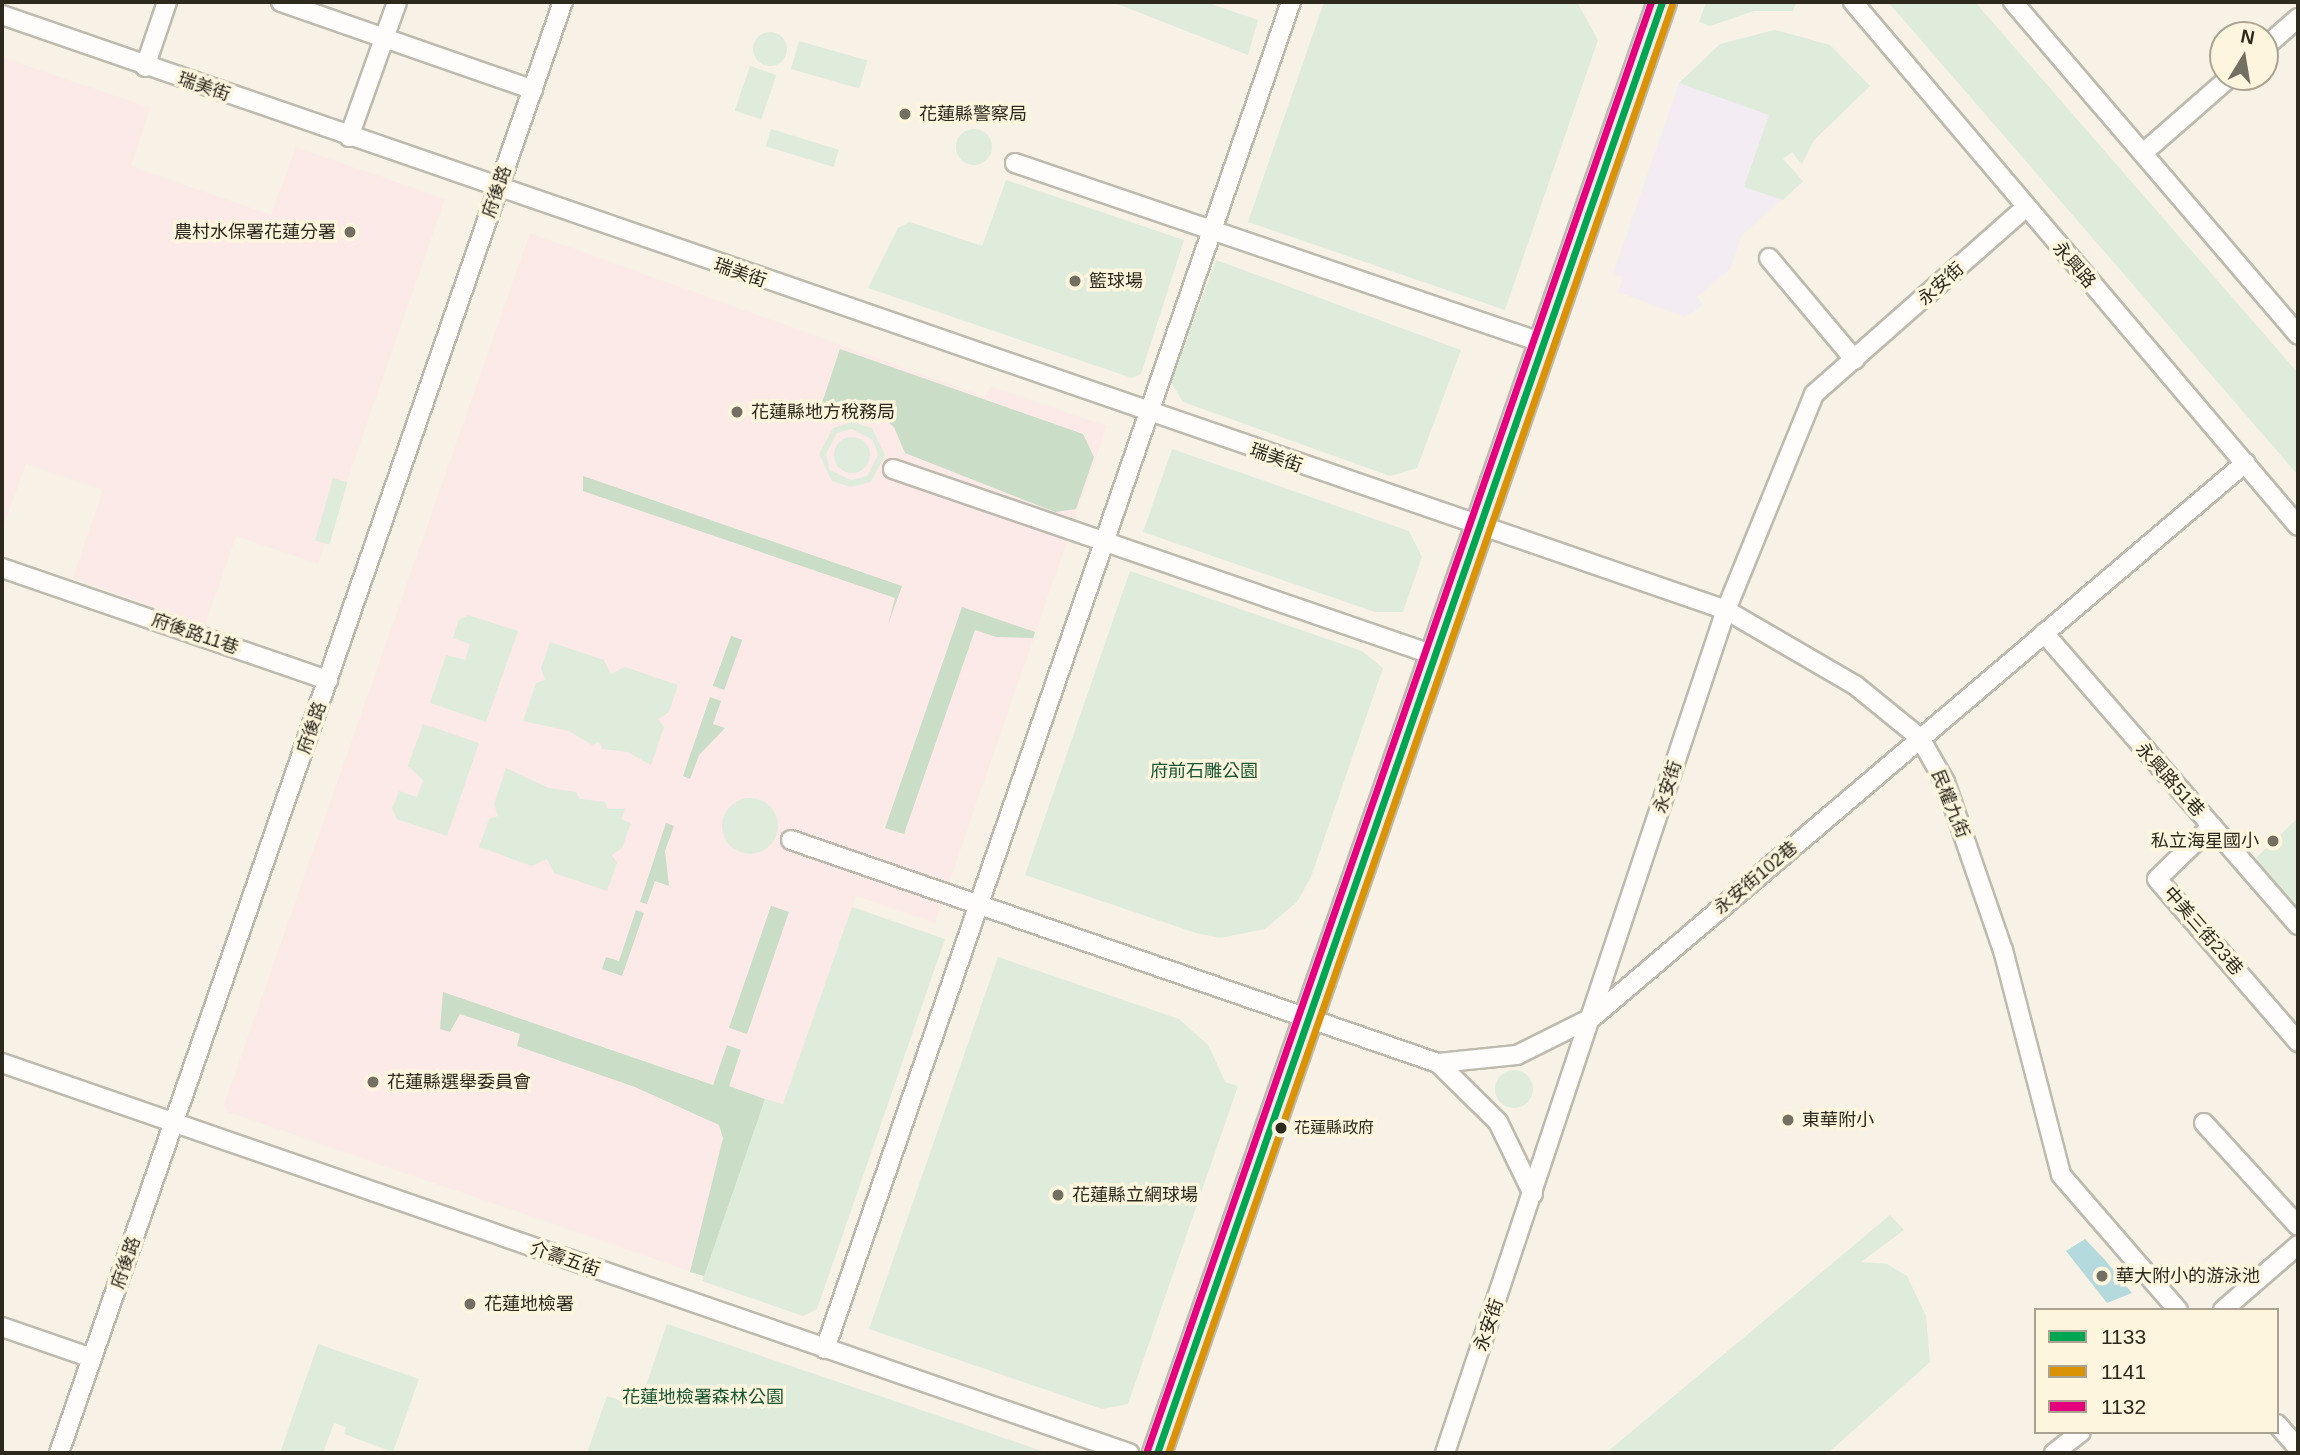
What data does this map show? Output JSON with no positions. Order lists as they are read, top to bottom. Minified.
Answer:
{"streets":{"street":["瑞美街","府後路","永興路","永安街","府後路11巷","永興路51巷","民權九街","永安街102巷","中美三街23巷","介壽五街"]},"crossings":[["瑞美街","府後路"],["瑞美街","民權九街"],["府後路","府後路11巷"],["府後路","介壽五街"],["永興路","永安街"],["永安街","民權九街"],["永安街","永安街102巷"],["永興路51巷","中美三街23巷"],["民權九街","永安街102巷"]],"parks":["府前石雕公園","花蓮地檢署森林公園"],"places":["花蓮縣警察局","農村水保署花蓮分署","籃球場","花蓮縣地方稅務局","私立海星國小","花蓮縣選舉委員會","東華附小","花蓮縣政府","花蓮縣立網球場","華大附小的游泳池","花蓮地檢署"],"lines":["transit line 1133","transit line 1132","transit line 1141"],"legend":["1133","1141","1132"],"north":"top"}
